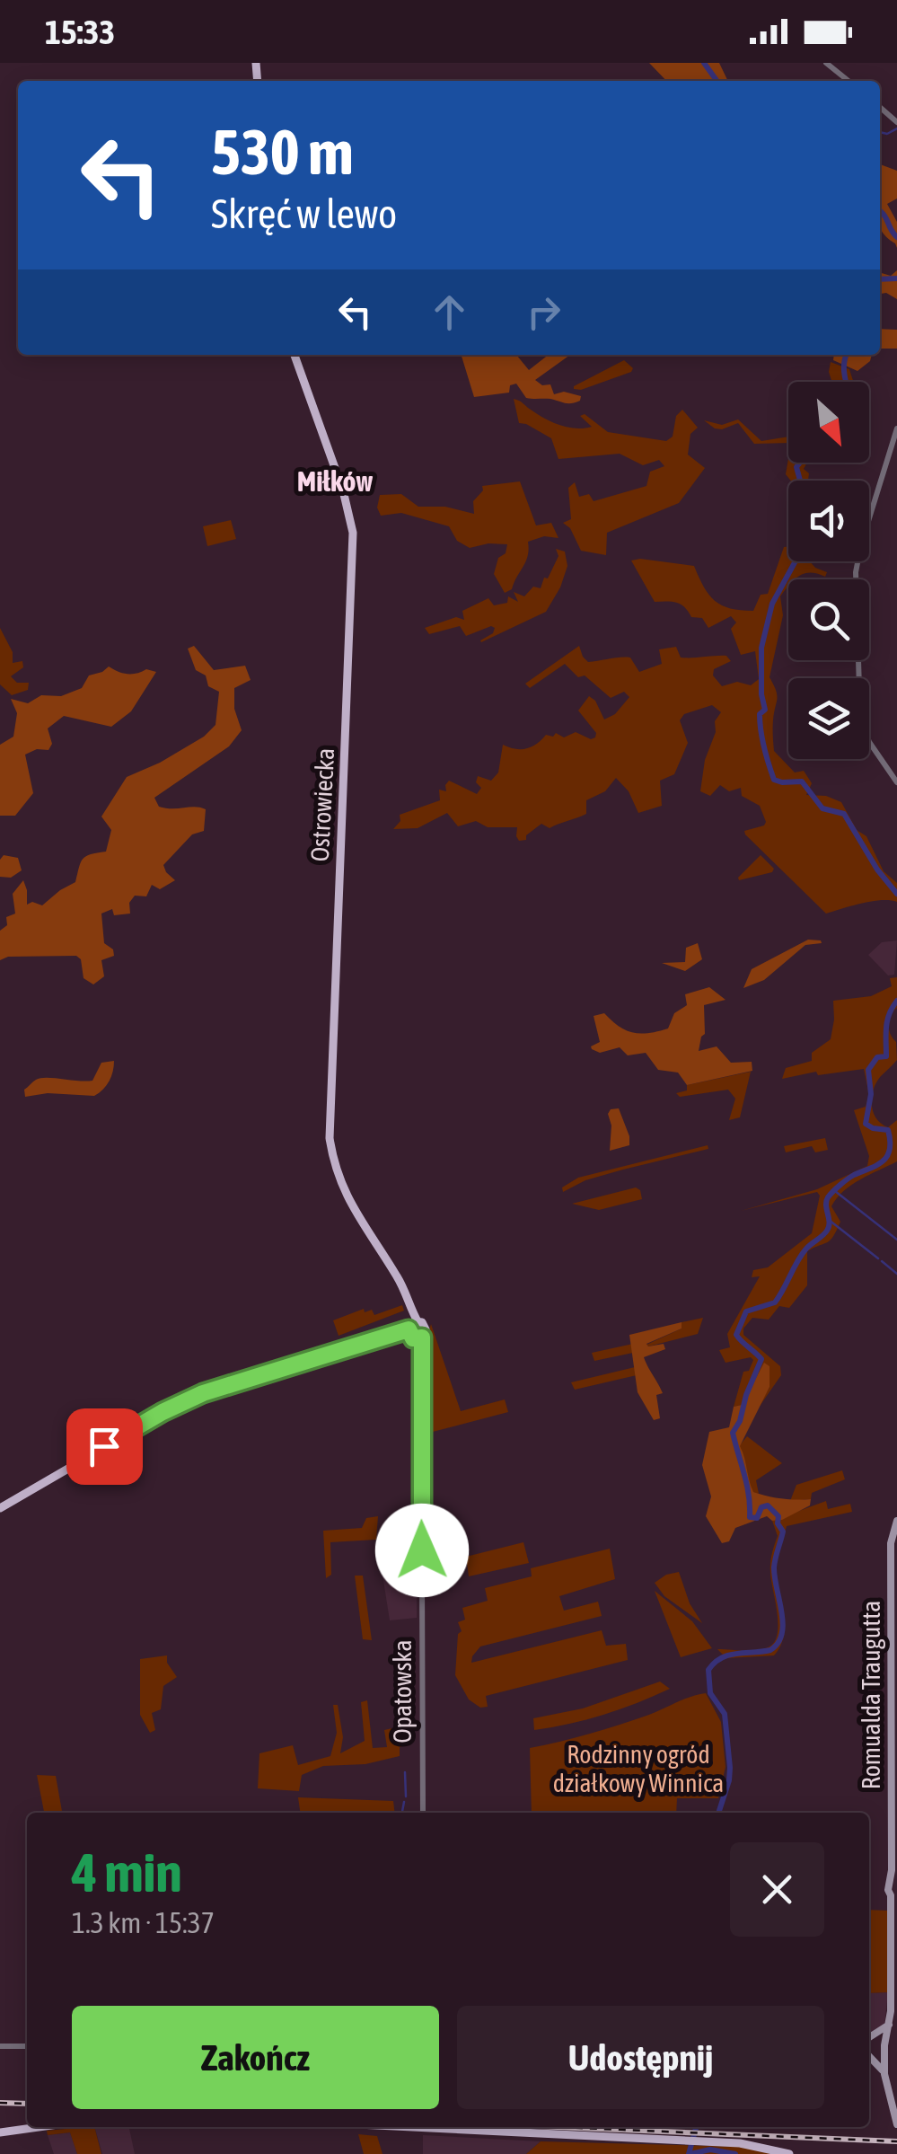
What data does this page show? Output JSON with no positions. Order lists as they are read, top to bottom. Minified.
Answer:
{"streets":{"main road":["Ostrowiecka","Opatowska","Romualda Traugutta"]},"crossings":[["Ostrowiecka","Opatowska"]],"districts":["Miłków"],"parks":["Rodzinny ogród działkowy Winnica"],"north":"bottom right","page":{"status":"15:33","turn":["530 m","Skręć w lewo"],"heading":["4 min","1.3 km · 15:37"],"buttons":["Zakończ","Udostępnij"]}}
